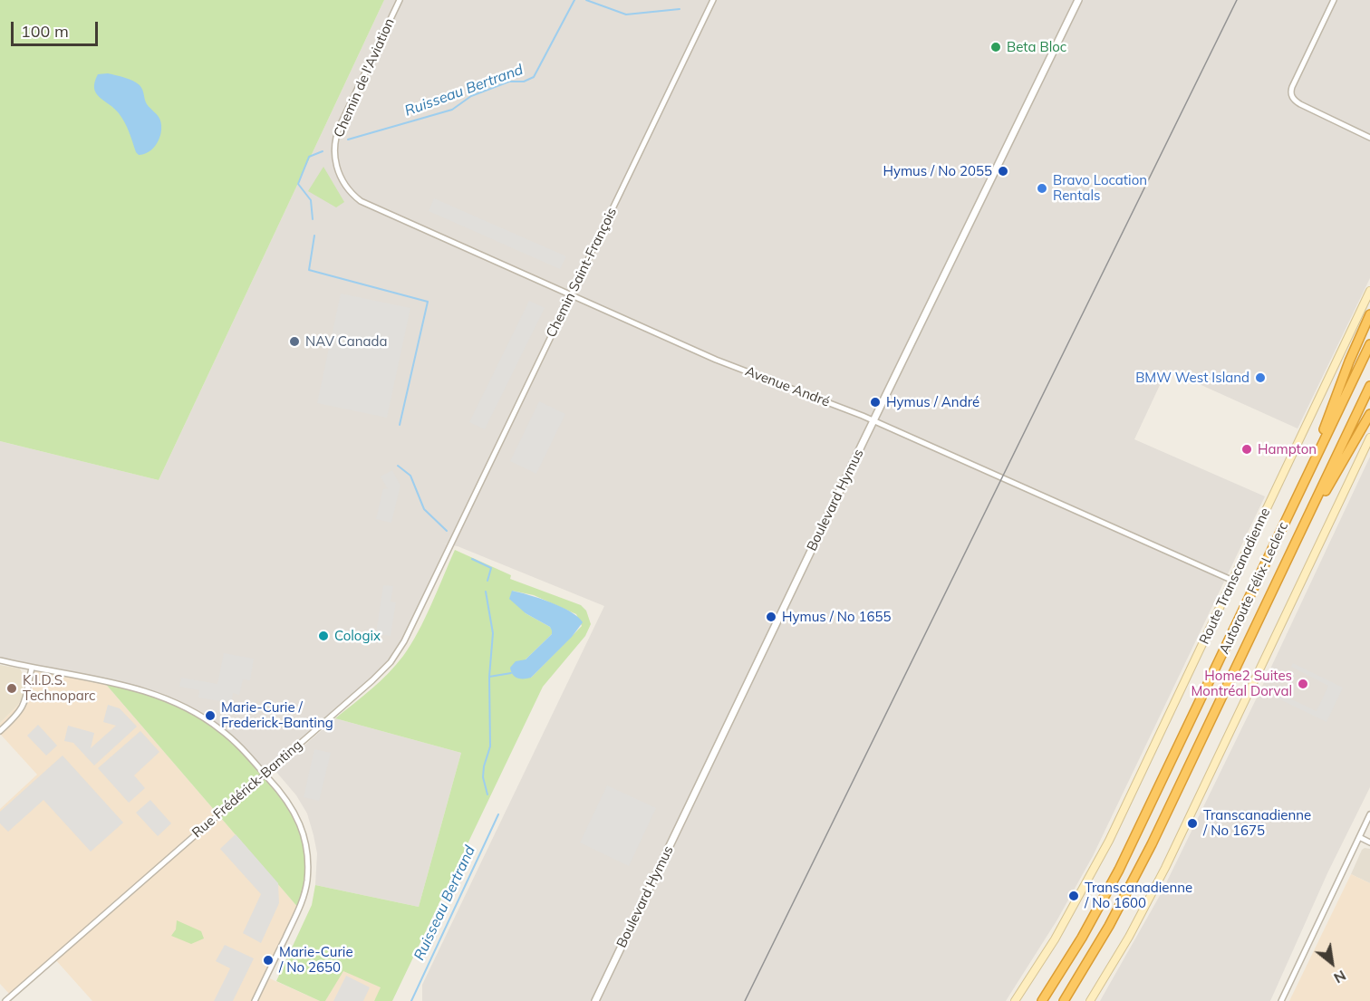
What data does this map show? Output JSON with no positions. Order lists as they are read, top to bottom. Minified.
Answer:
{"streets":{"highway":["Autoroute Félix-Leclerc"],"main road":["Route Transcanadienne"],"street":["Chemin de l'Aviation","Chemin Saint-François","Avenue André","Boulevard Hymus","Rue Frédérick-Banting"]},"crossings":[["Chemin de l'Aviation","Avenue André"],["Chemin Saint-François","Avenue André"],["Chemin Saint-François","Rue Frédérick-Banting"],["Avenue André","Boulevard Hymus"],["Avenue André","Route Transcanadienne"]],"water":["Ruisseau Bertrand"],"places":["Beta Bloc","Hymus / No 2055","Bravo Location Rentals","NAV Canada","BMW West Island","Hymus / André","Hampton","Hymus / No 1655","Cologix","Home2 Suites Montréal Dorval","K.I.D.S. Technoparc","Marie-Curie / Frederick-Banting","Transcanadienne / No 1675","Transcanadienne / No 1600","Marie-Curie / No 2650"],"scale_bar":"100 m","north":"bottom right"}
